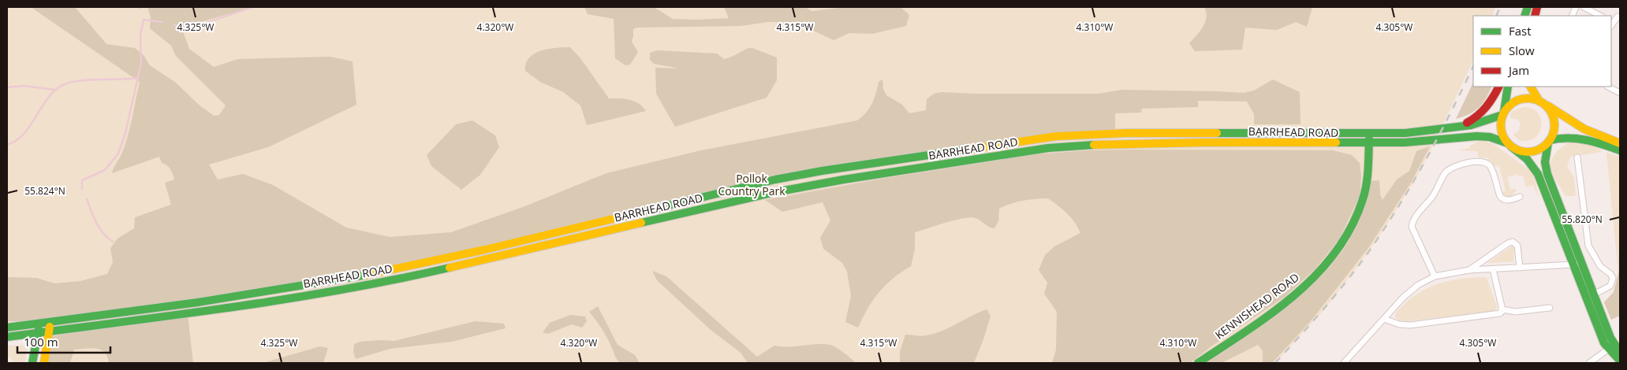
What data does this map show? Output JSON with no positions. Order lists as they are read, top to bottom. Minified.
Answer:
{"streets":{"main road":["BARRHEAD ROAD","KENNISHEAD ROAD"]},"crossings":[["BARRHEAD ROAD","KENNISHEAD ROAD"]],"parks":["Pollok Country Park"],"legend":["Fast","Slow","Jam"],"scale_bar":"100 m","coordinates":["4.325°W","4.320°W","4.315°W","4.310°W","4.305°W","55.824°N","55.820°N"]}
